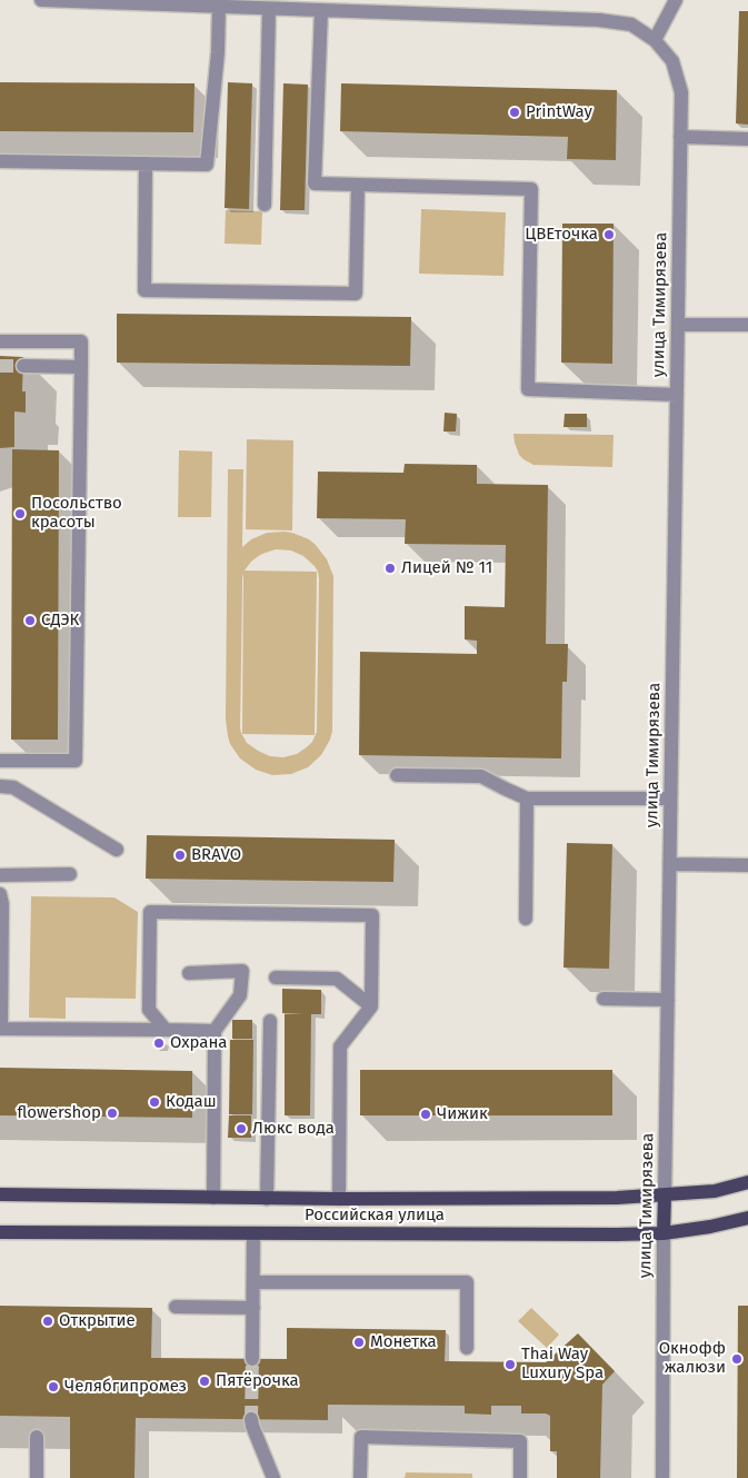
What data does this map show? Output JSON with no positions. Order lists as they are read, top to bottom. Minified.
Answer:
{"streets":{"main road":["улица Тимирязева","Российская улица"]},"crossings":[["улица Тимирязева","Российская улица"]],"places":["PrintWay","ЦВЕточка","Посольство красоты","Лицей № 11","СДЭК","BRAVO","Охрана","Кодаш","flowershop","Чижик","Люкс вода","Открытие","Монетка","Окнофф жалюзи","Thai Way Luxury Spa","Пятёрочка","Челябгипромез"]}
